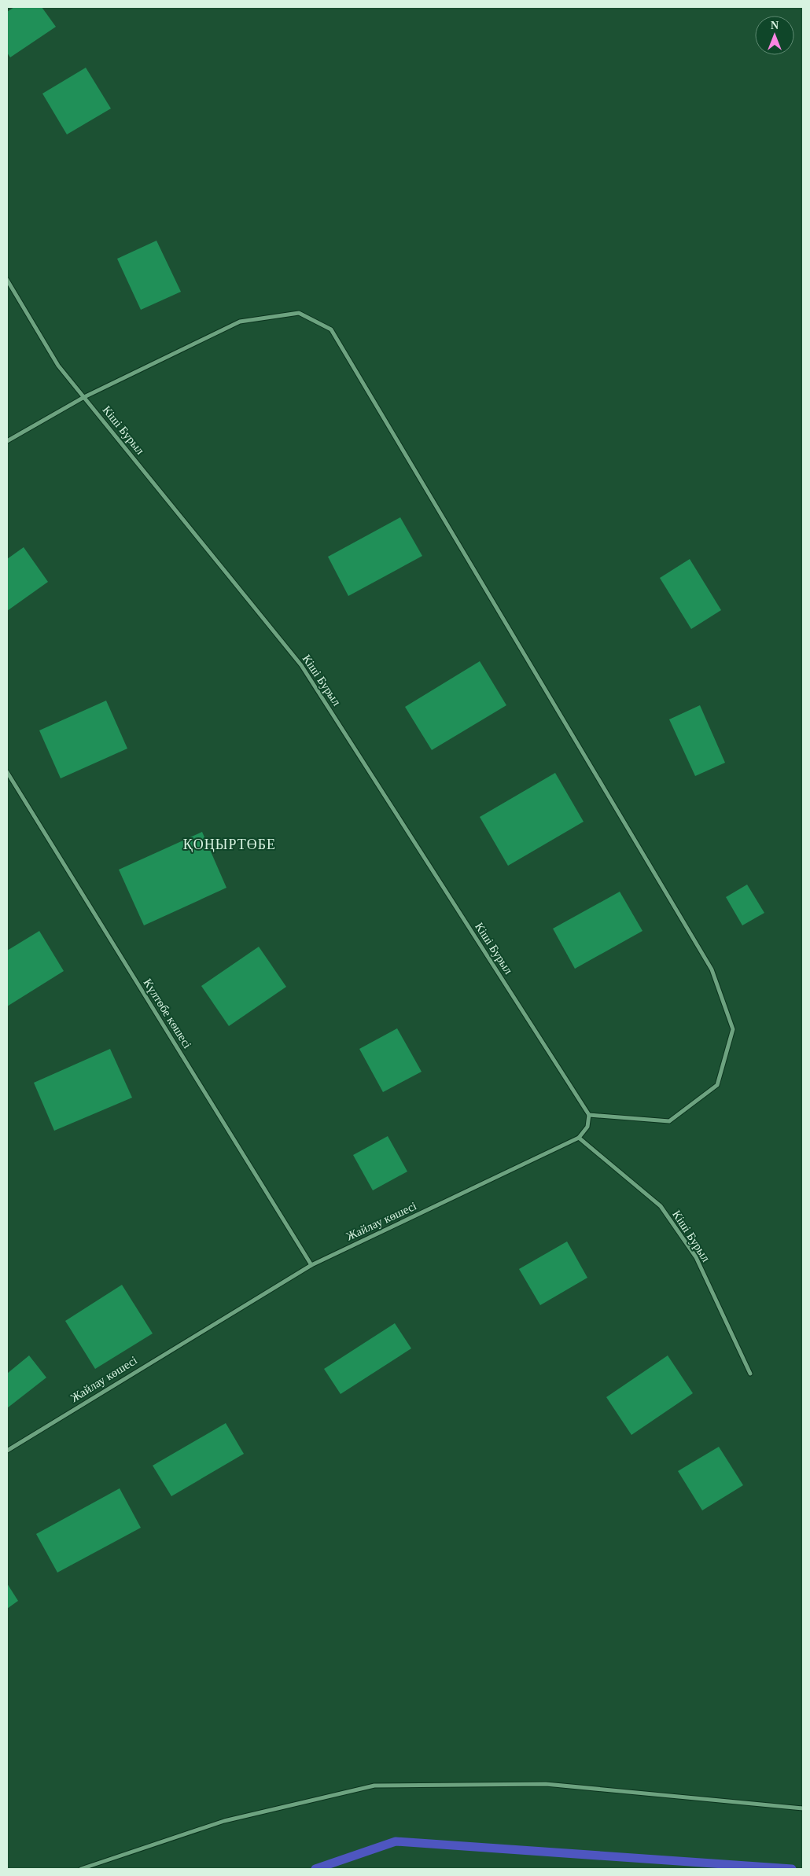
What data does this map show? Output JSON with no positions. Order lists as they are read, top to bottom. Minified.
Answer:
{"streets":{"street":["Кіші Бурыл","Күлтөбе көшесі","Жайлау көшесі"]},"crossings":[["Кіші Бурыл","Жайлау көшесі"],["Күлтөбе көшесі","Жайлау көшесі"]],"districts":["ҚОҢЫРТӨБЕ"],"north":"top"}
